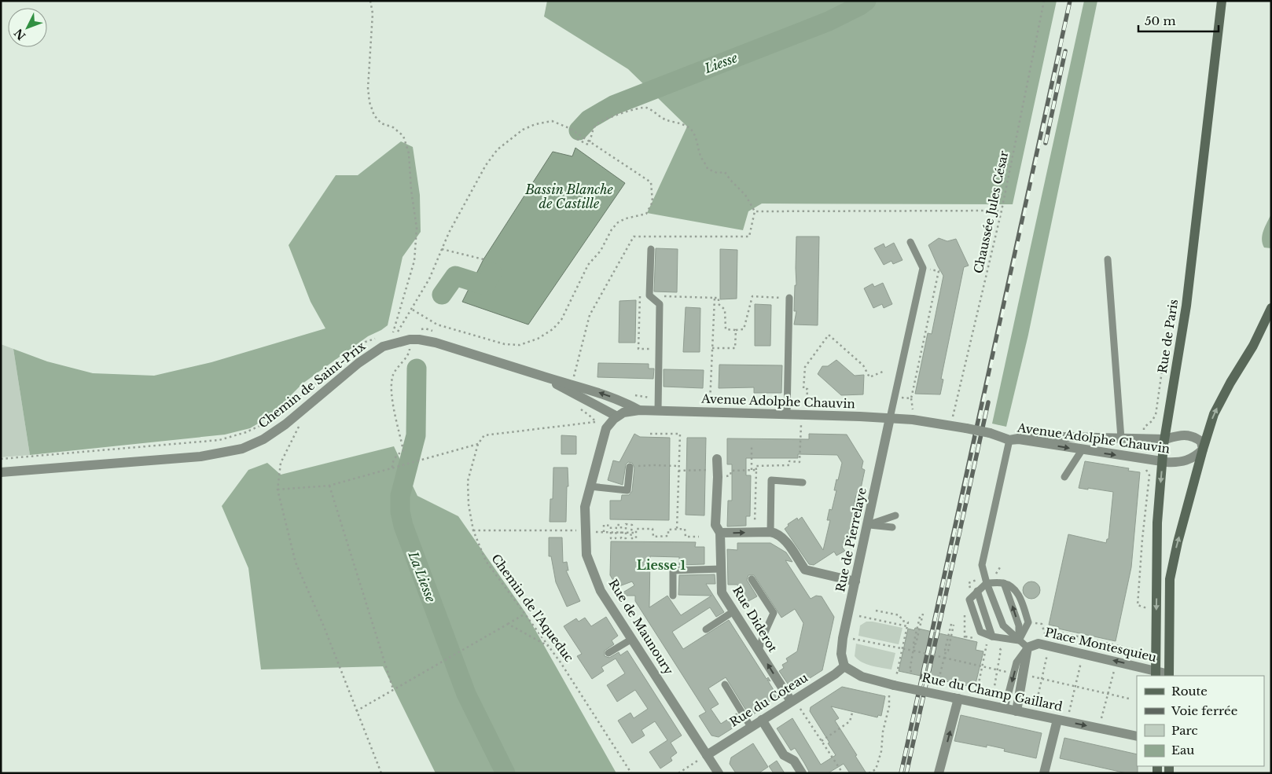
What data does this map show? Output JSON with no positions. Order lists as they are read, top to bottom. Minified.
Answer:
{"streets":{"main road":["Rue de Paris"],"street":["Chemin de Saint-Prix","Avenue Adolphe Chauvin","Rue de Pierrelaye","Rue Diderot","Rue de Maunoury","Place Montesquieu","Rue du Champ Gaillard","Rue du Coteau"],"path":["Chaussée Jules César","Chemin de l'Aqueduc"]},"crossings":[["Chaussée Jules César","Avenue Adolphe Chauvin"],["Rue de Paris","Avenue Adolphe Chauvin"],["Rue de Paris","Place Montesquieu"],["Chemin de Saint-Prix","Avenue Adolphe Chauvin"],["Chemin de Saint-Prix","Rue de Maunoury"],["Avenue Adolphe Chauvin","Rue de Pierrelaye"],["Avenue Adolphe Chauvin","Rue de Maunoury"],["Rue de Pierrelaye","Rue du Champ Gaillard"],["Rue de Pierrelaye","Rue du Coteau"],["Rue Diderot","Rue du Coteau"],["Rue de Maunoury","Rue du Coteau"],["Rue du Champ Gaillard","Rue du Coteau"]],"one_way":["Place Montesquieu"],"districts":["Liesse 1"],"water":["Liesse","Bassin Blanche de Castille","La Liesse"],"legend":["Route","Voie ferrée","Parc","Eau"],"scale_bar":"50 m","north":"bottom left"}
